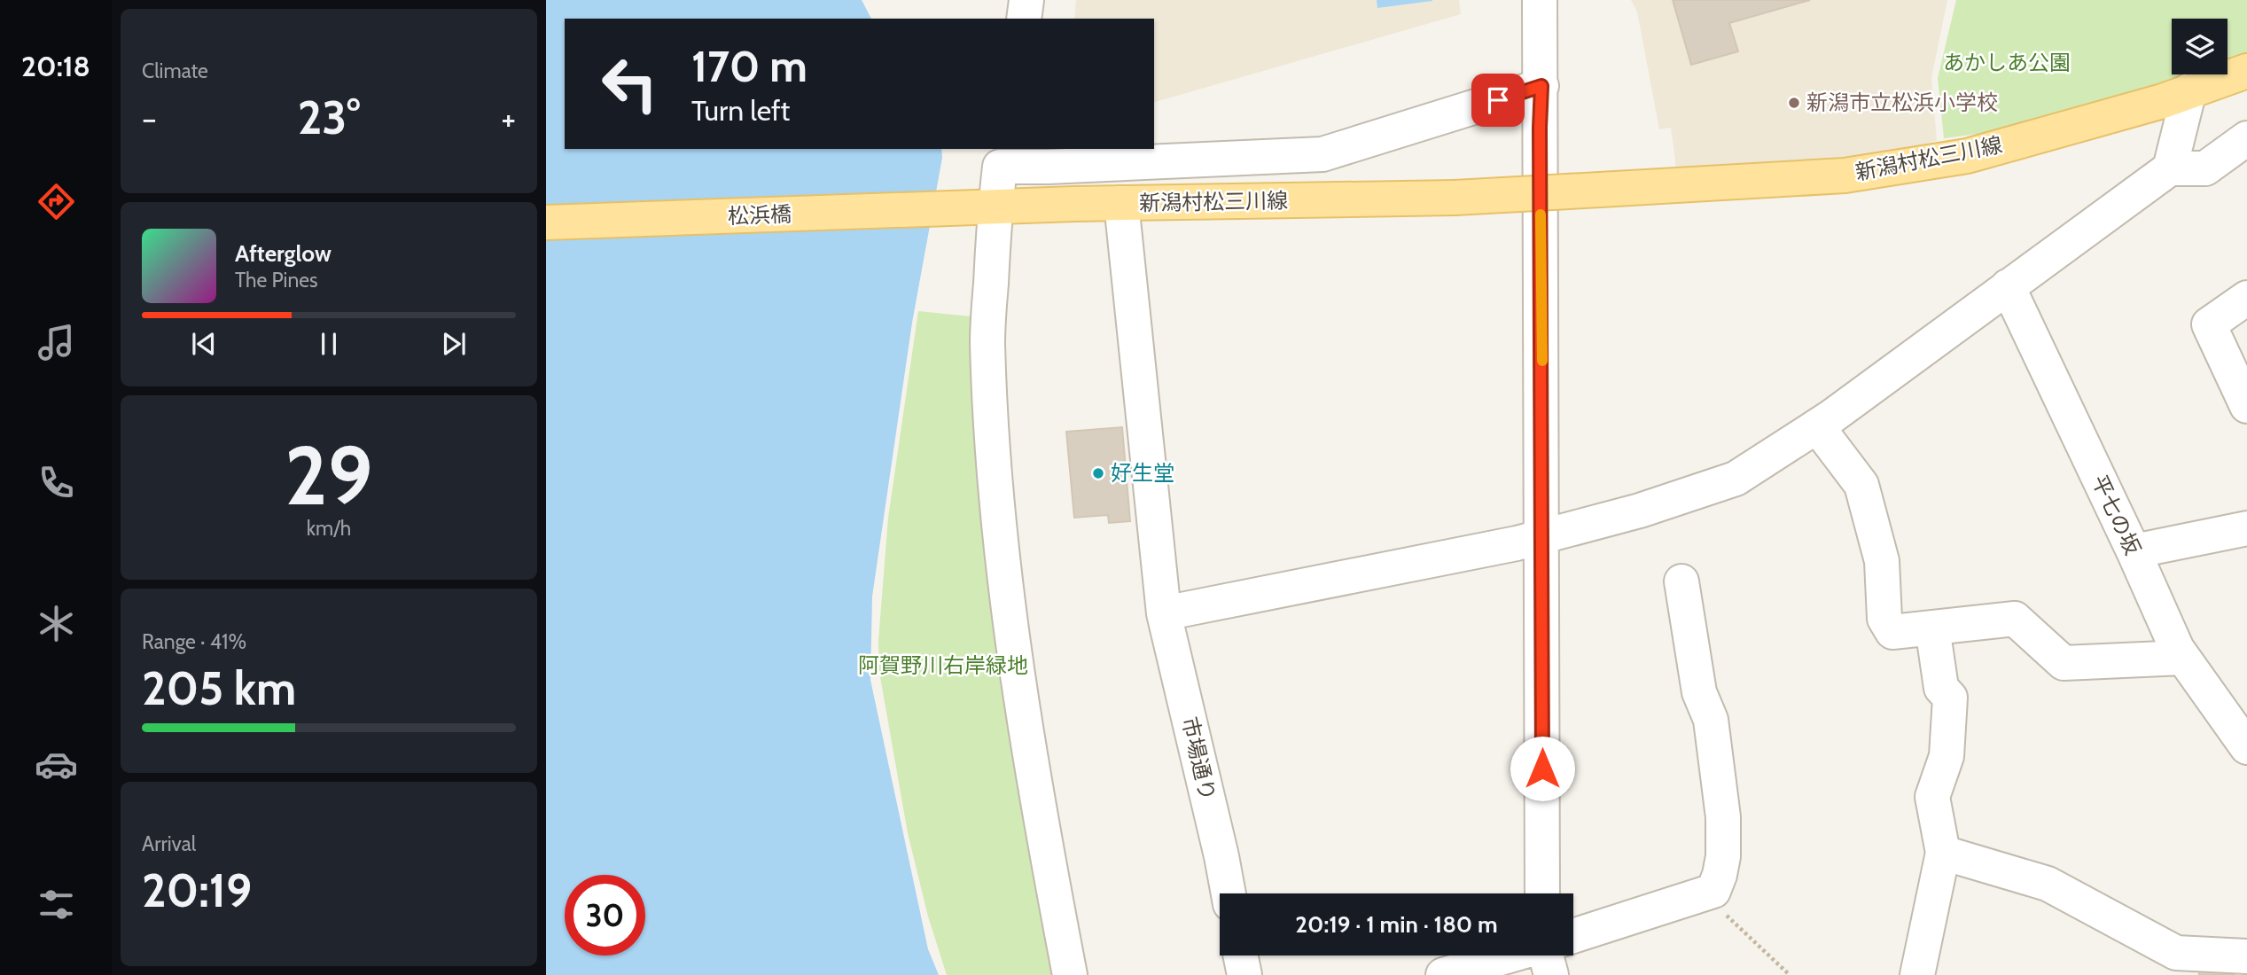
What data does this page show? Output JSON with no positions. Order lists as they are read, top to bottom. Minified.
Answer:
{"streets":{"main road":["新潟村松三川線","松浜橋"],"street":["平七の坂","市場通り"]},"crossings":[["新潟村松三川線","松浜橋"],["新潟村松三川線","市場通り"]],"parks":["あかしあ公園","阿賀野川右岸緑地"],"places":["新潟市立松浜小学校","好生堂"],"page":{"tabs":"20:18","tile":["Climate",["29","km/h"],["Range · 41%","205 km"],["Arrival","20:19"]],"turn":["170 m","Turn left"],"heat":["−","23°","+"],"song":["Afterglow","The Pines"],"limit":"30","trip":"20:19 · 1 min · 180 m"}}
